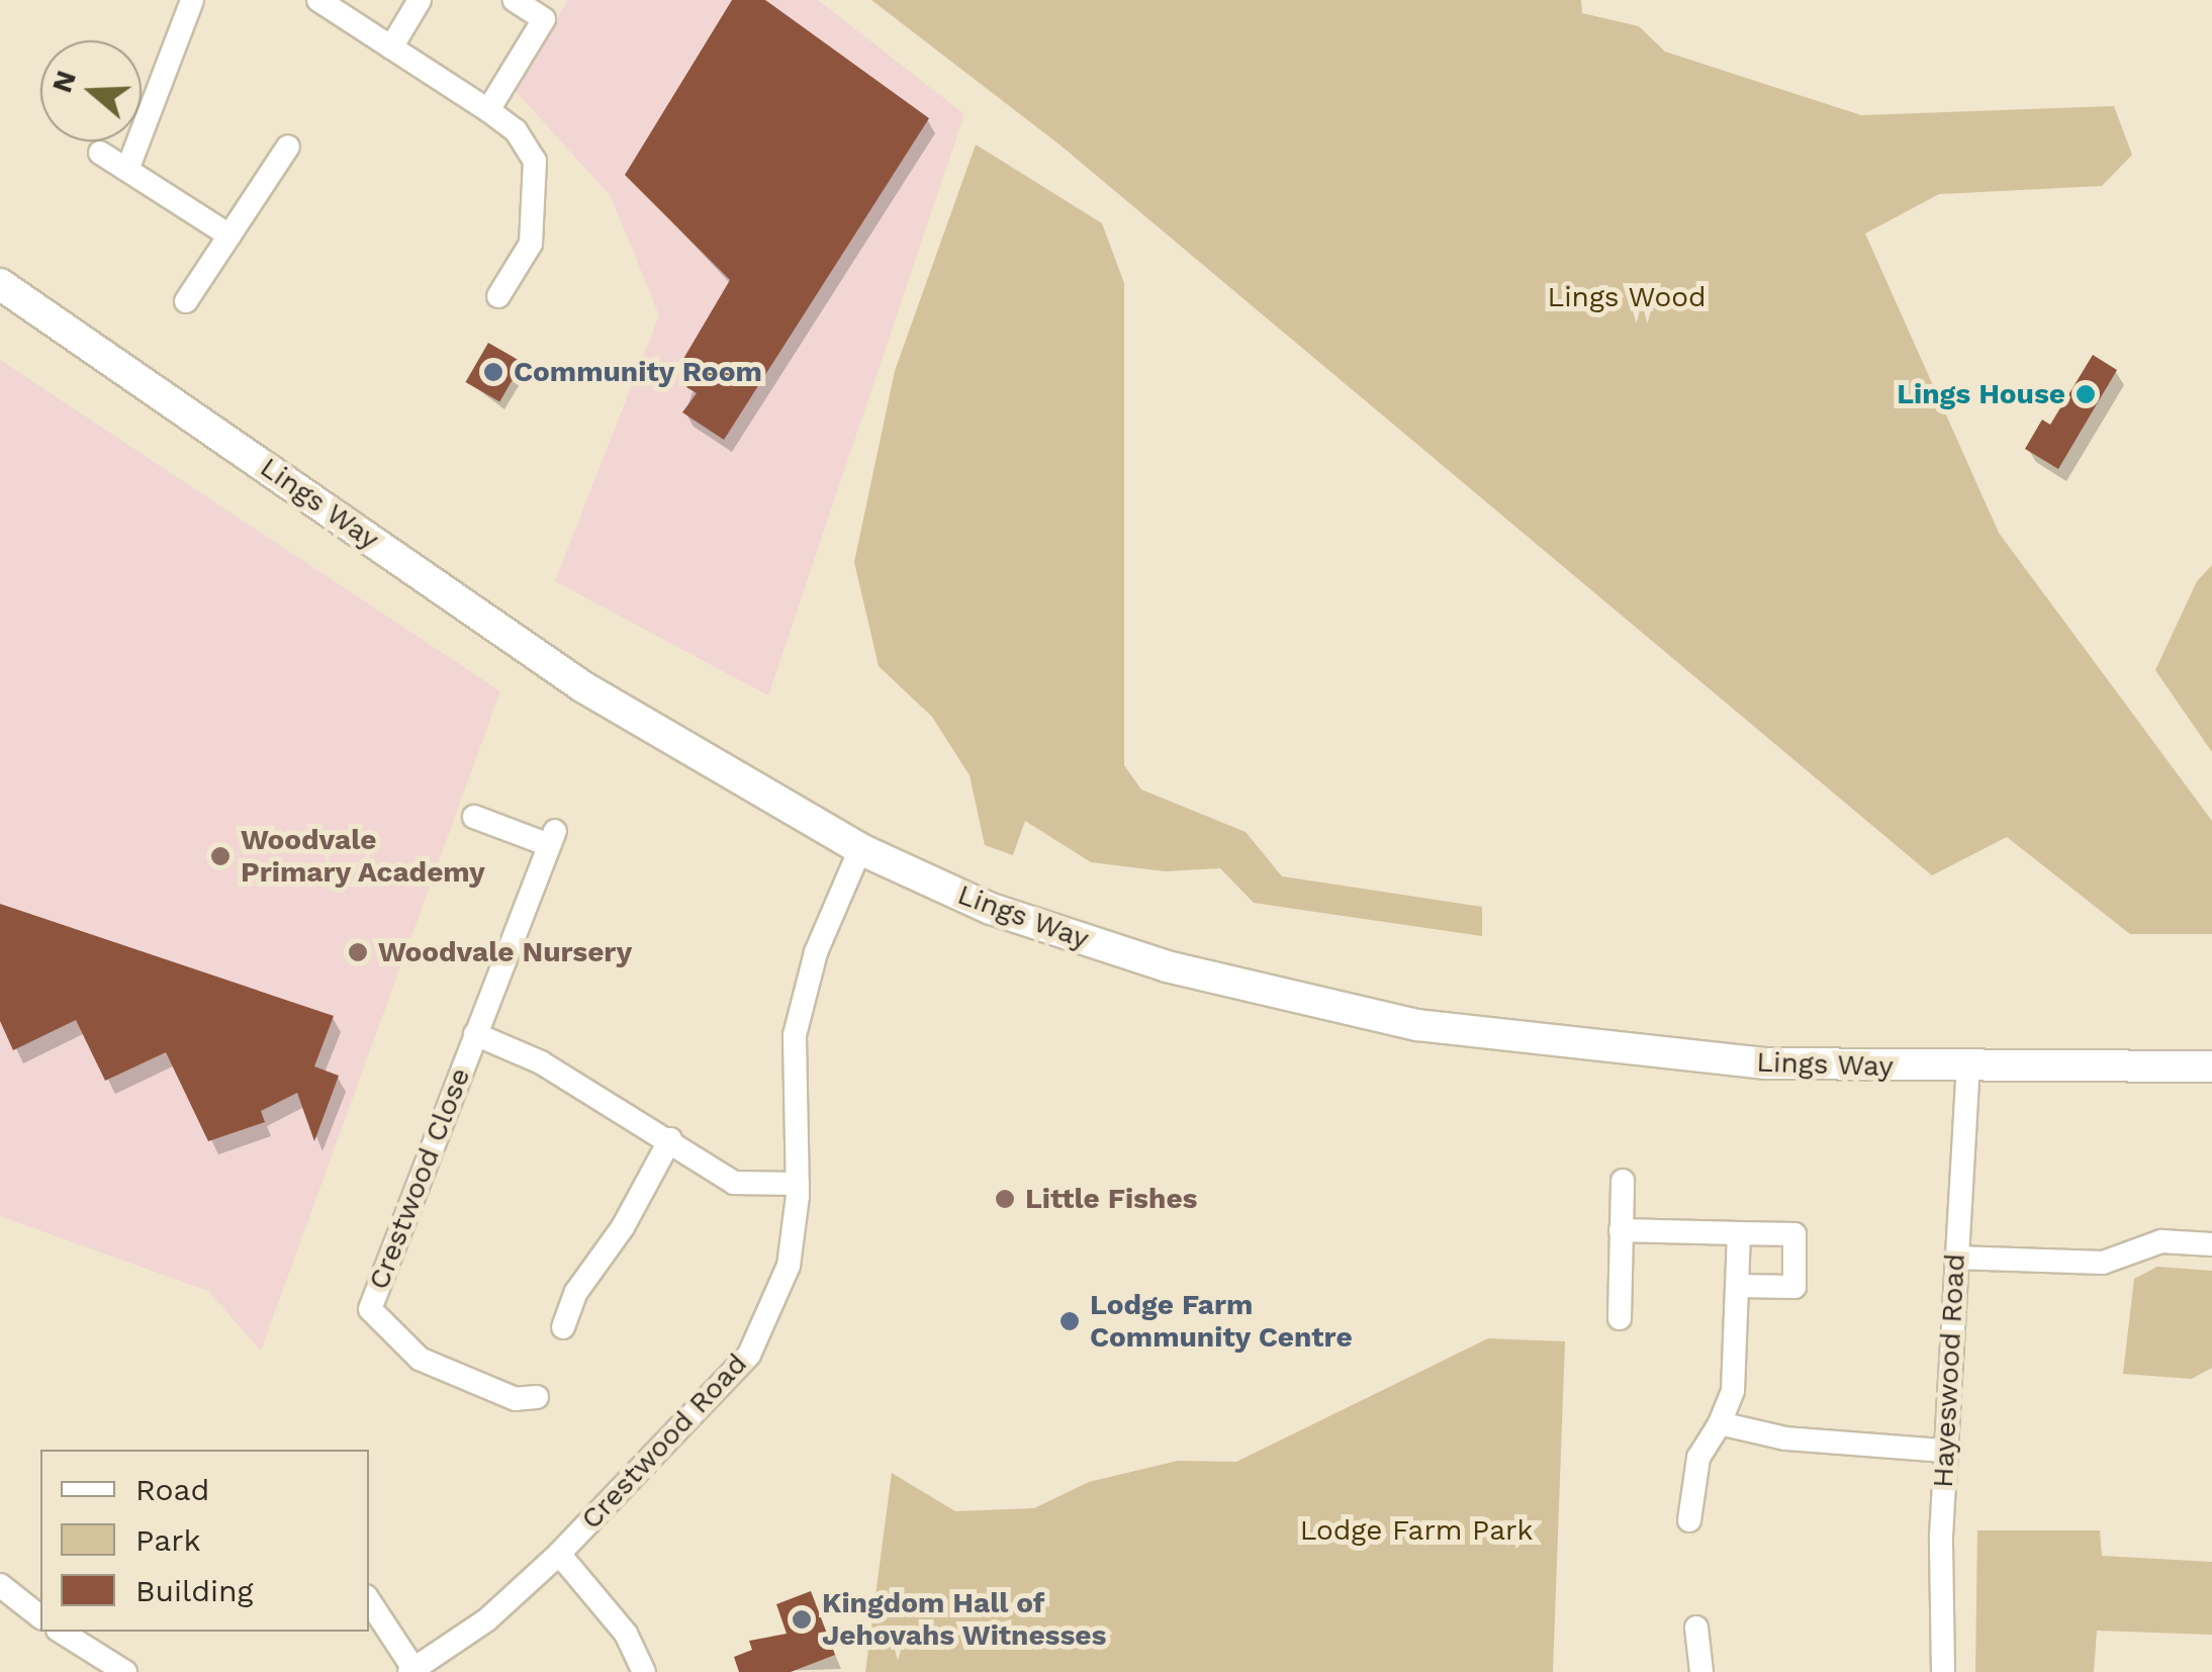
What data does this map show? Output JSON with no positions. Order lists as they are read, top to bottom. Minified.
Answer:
{"streets":{"street":["Lings Way","Crestwood Close","Hayeswood Road","Crestwood Road"]},"crossings":[["Lings Way","Hayeswood Road"],["Lings Way","Crestwood Road"],["Crestwood Close","Crestwood Road"]],"parks":["Lings Wood","Lodge Farm Park"],"places":["Community Room","Lings House","Woodvale Primary Academy","Woodvale Nursery","Little Fishes","Lodge Farm Community Centre","Kingdom Hall of Jehovahs Witnesses"],"legend":["Road","Park","Building"],"north":"left"}
